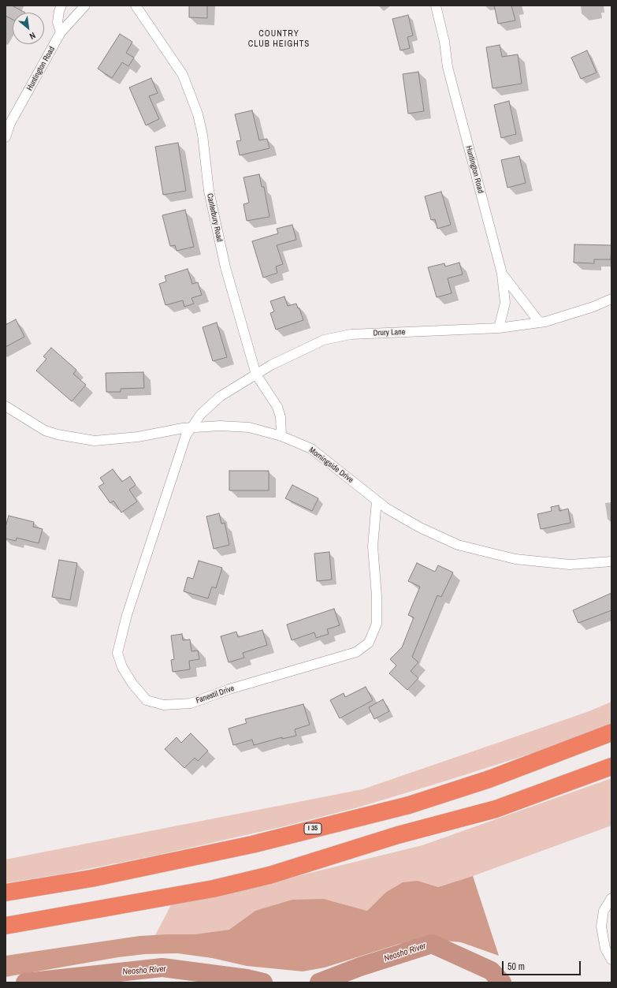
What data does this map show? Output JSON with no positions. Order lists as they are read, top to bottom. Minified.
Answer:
{"streets":{"highway":["I 35"],"street":["Huntington Road","Canterbury Road","Drury Lane","Morningside Drive","Fanestil Drive"]},"crossings":[["Huntington Road","Drury Lane"],["Canterbury Road","Drury Lane"],["Canterbury Road","Morningside Drive"],["Drury Lane","Morningside Drive"],["Drury Lane","Fanestil Drive"],["Morningside Drive","Fanestil Drive"]],"districts":["COUNTRY CLUB HEIGHTS"],"water":["Neosho River"],"scale_bar":"50 m","north":"bottom right"}
